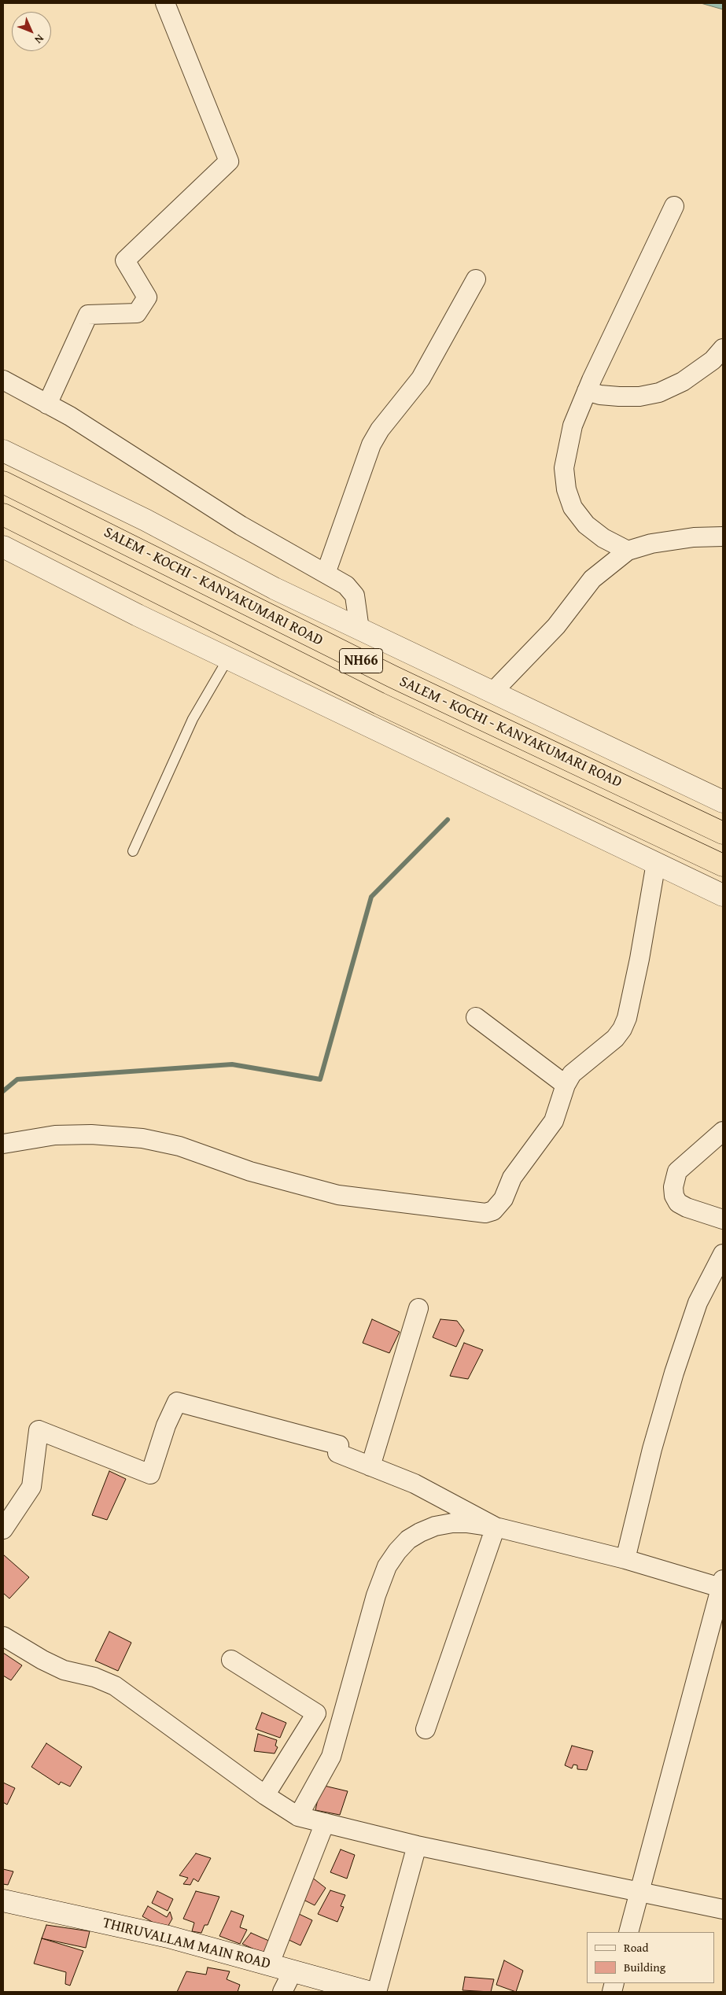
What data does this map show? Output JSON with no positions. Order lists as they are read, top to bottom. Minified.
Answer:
{"streets":{"highway":["SALEM - KOCHI - KANYAKUMARI ROAD","NH66"],"street":["THIRUVALLAM MAIN ROAD"]},"legend":["Road","Building"],"north":"bottom right"}
